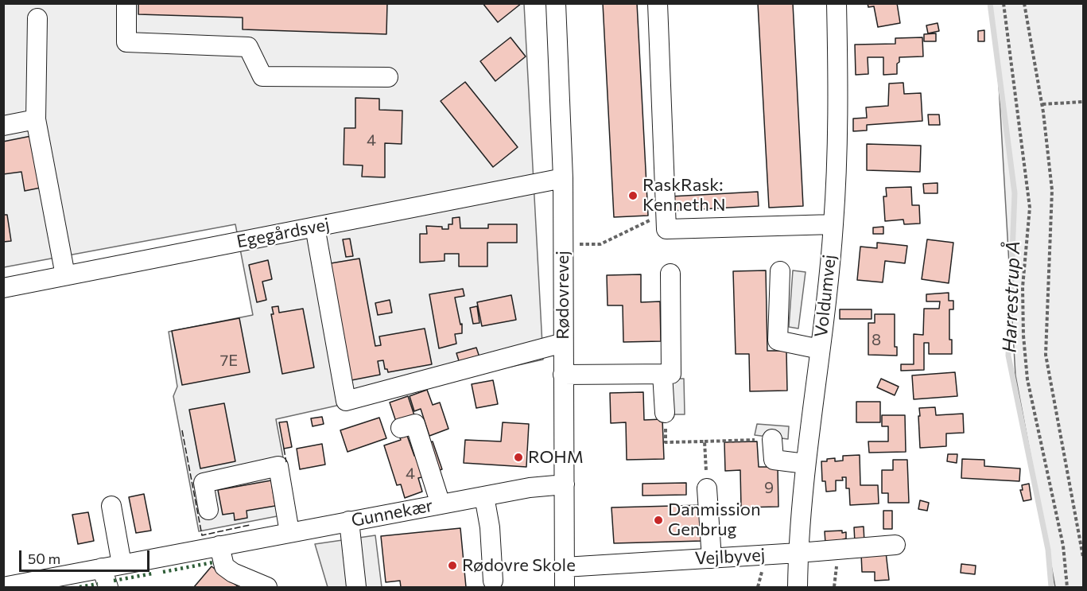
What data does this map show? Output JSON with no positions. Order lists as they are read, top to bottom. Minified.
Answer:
{"streets":{"street":["Egegårdsvej","Rødovrevej","Voldumvej","Gunnekær","Vejlbyvej"]},"crossings":[["Egegårdsvej","Rødovrevej"],["Rødovrevej","Gunnekær"],["Rødovrevej","Vejlbyvej"],["Voldumvej","Vejlbyvej"]],"water":["Harrestrup Å"],"places":["RaskRask: Kenneth N","ROHM","Danmission Genbrug","Rødovre Skole"],"house_numbers":["4","8","7E","4","9"],"scale_bar":"50 m"}
